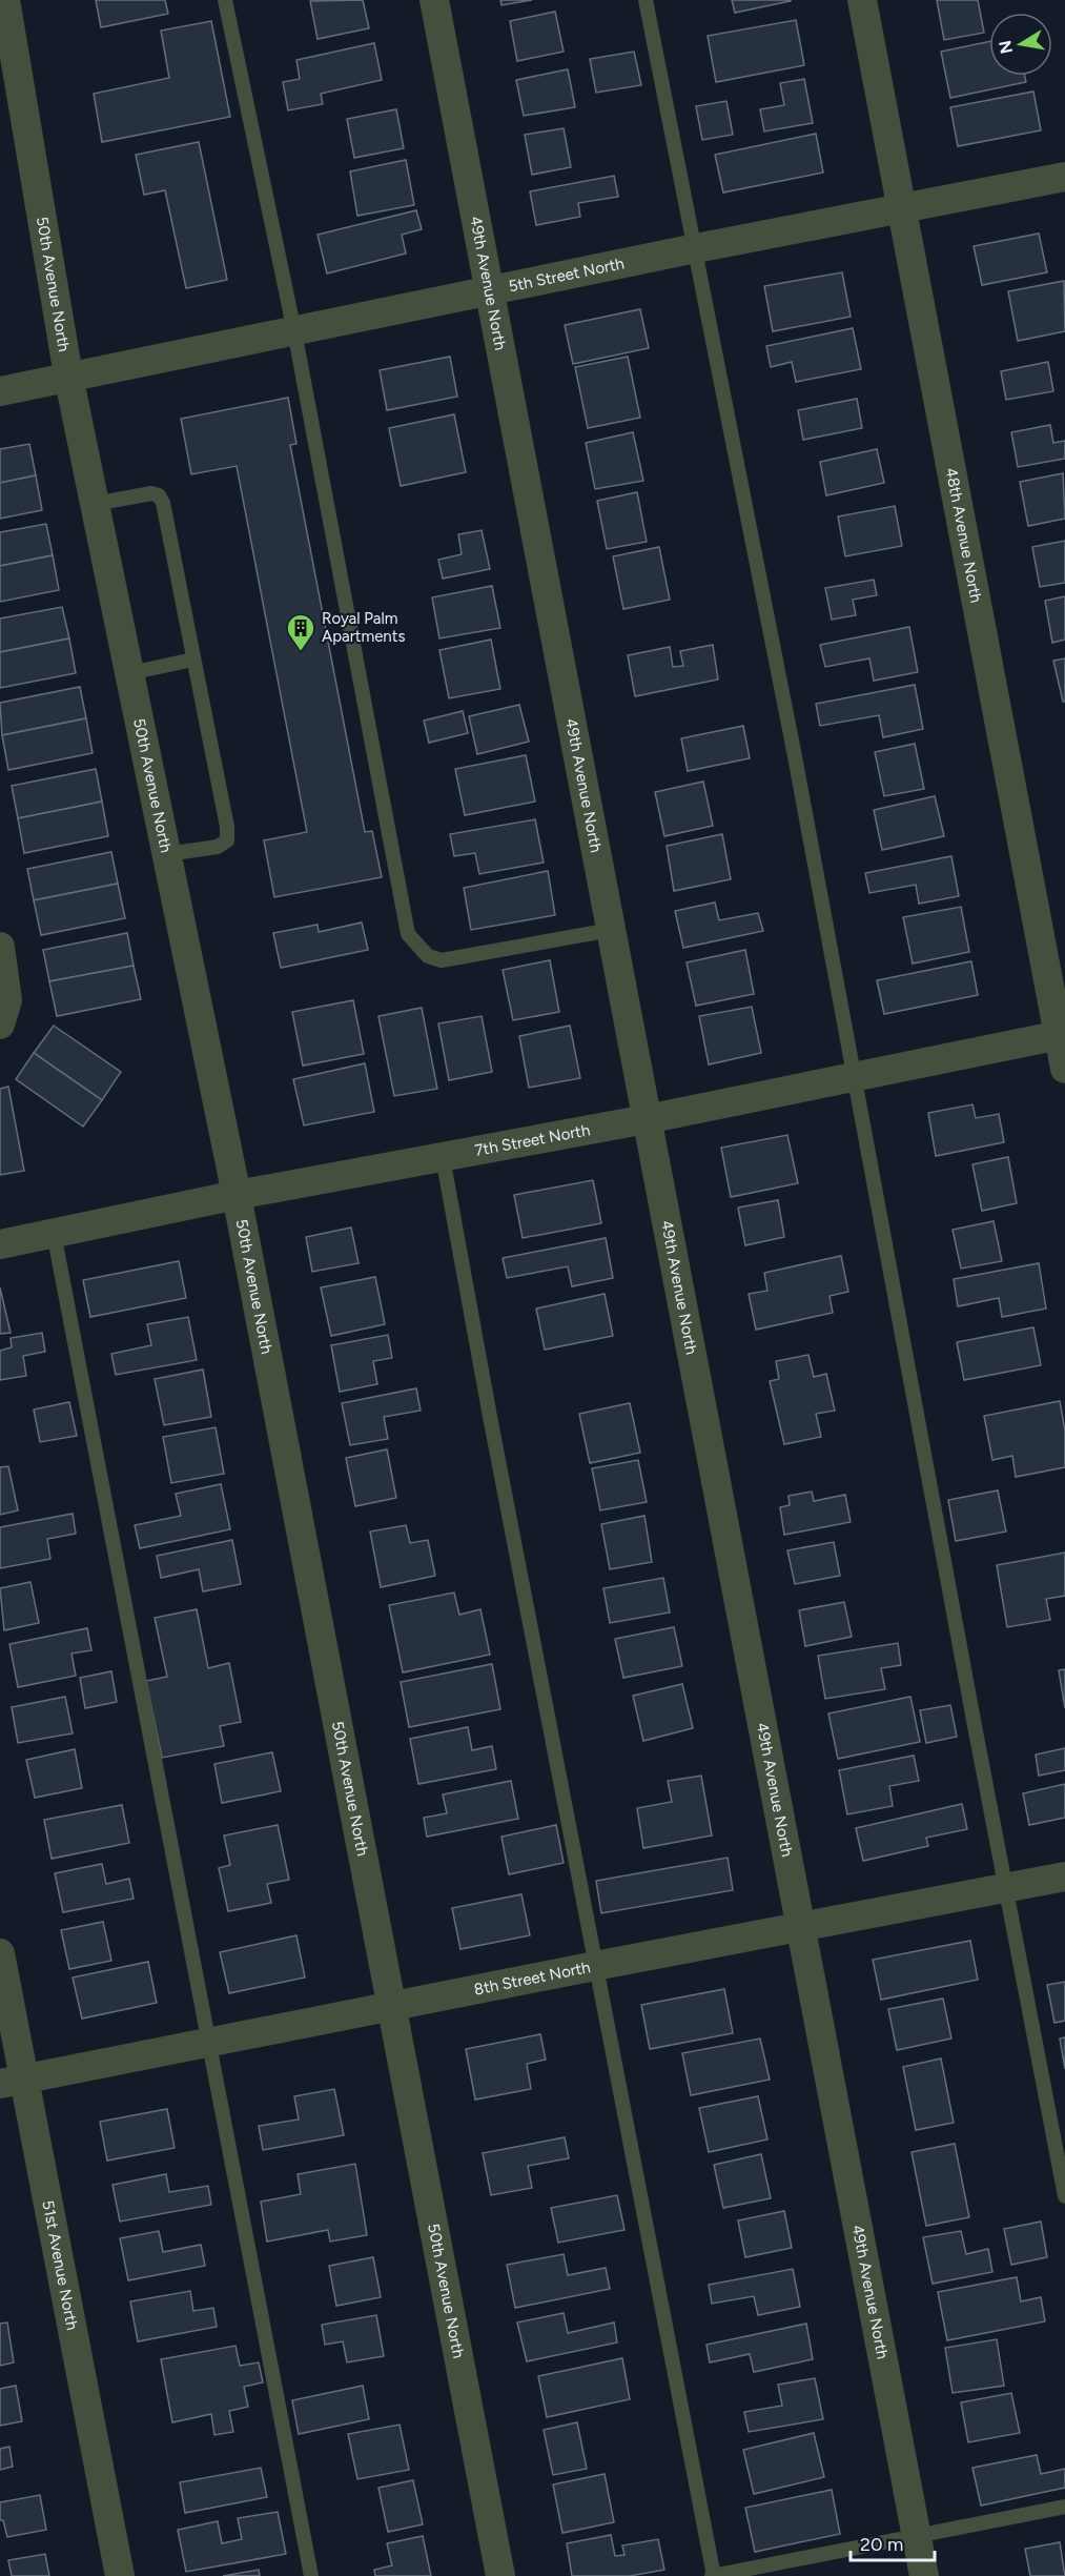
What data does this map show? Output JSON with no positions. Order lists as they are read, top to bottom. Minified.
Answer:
{"streets":{"street":["5th Street North","49th Avenue North","50th Avenue North","48th Avenue North","7th Street North","8th Street North","51st Avenue North"]},"crossings":[["5th Street North","49th Avenue North"],["5th Street North","50th Avenue North"],["5th Street North","48th Avenue North"],["49th Avenue North","7th Street North"],["49th Avenue North","8th Street North"],["50th Avenue North","7th Street North"],["50th Avenue North","8th Street North"],["48th Avenue North","7th Street North"],["8th Street North","51st Avenue North"]],"places":{"building":["Royal Palm Apartments"]},"scale_bar":"20 m","north":"left"}
